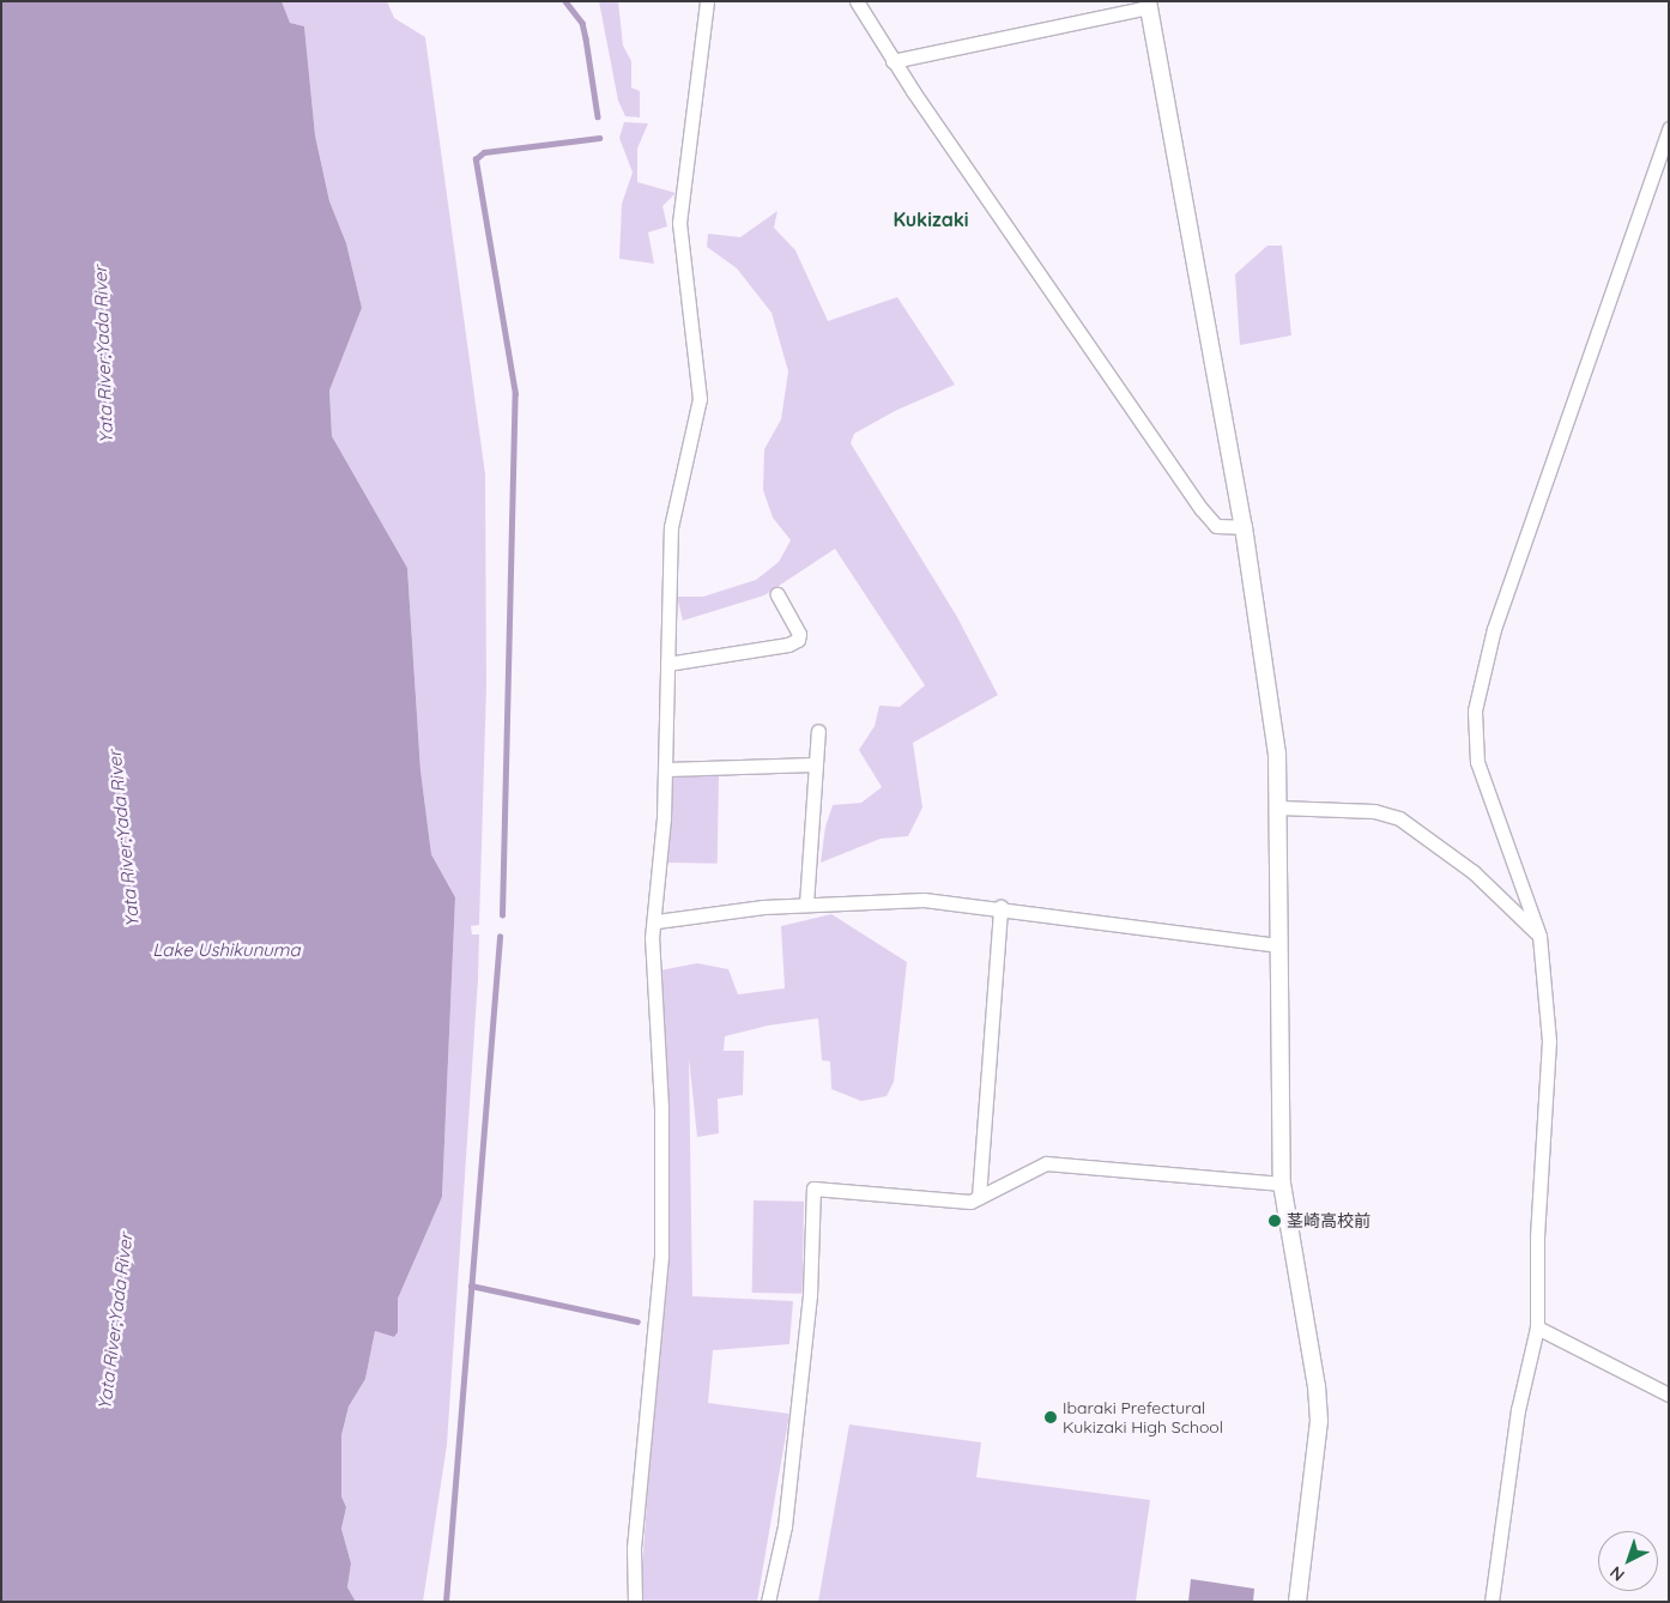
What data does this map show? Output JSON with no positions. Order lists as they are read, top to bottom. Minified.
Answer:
{"districts":["Kukizaki"],"water":["Yata River;Yada River","Lake Ushikunuma"],"places":["茎崎高校前","Ibaraki Prefectural Kukizaki High School"],"north":"bottom left"}
